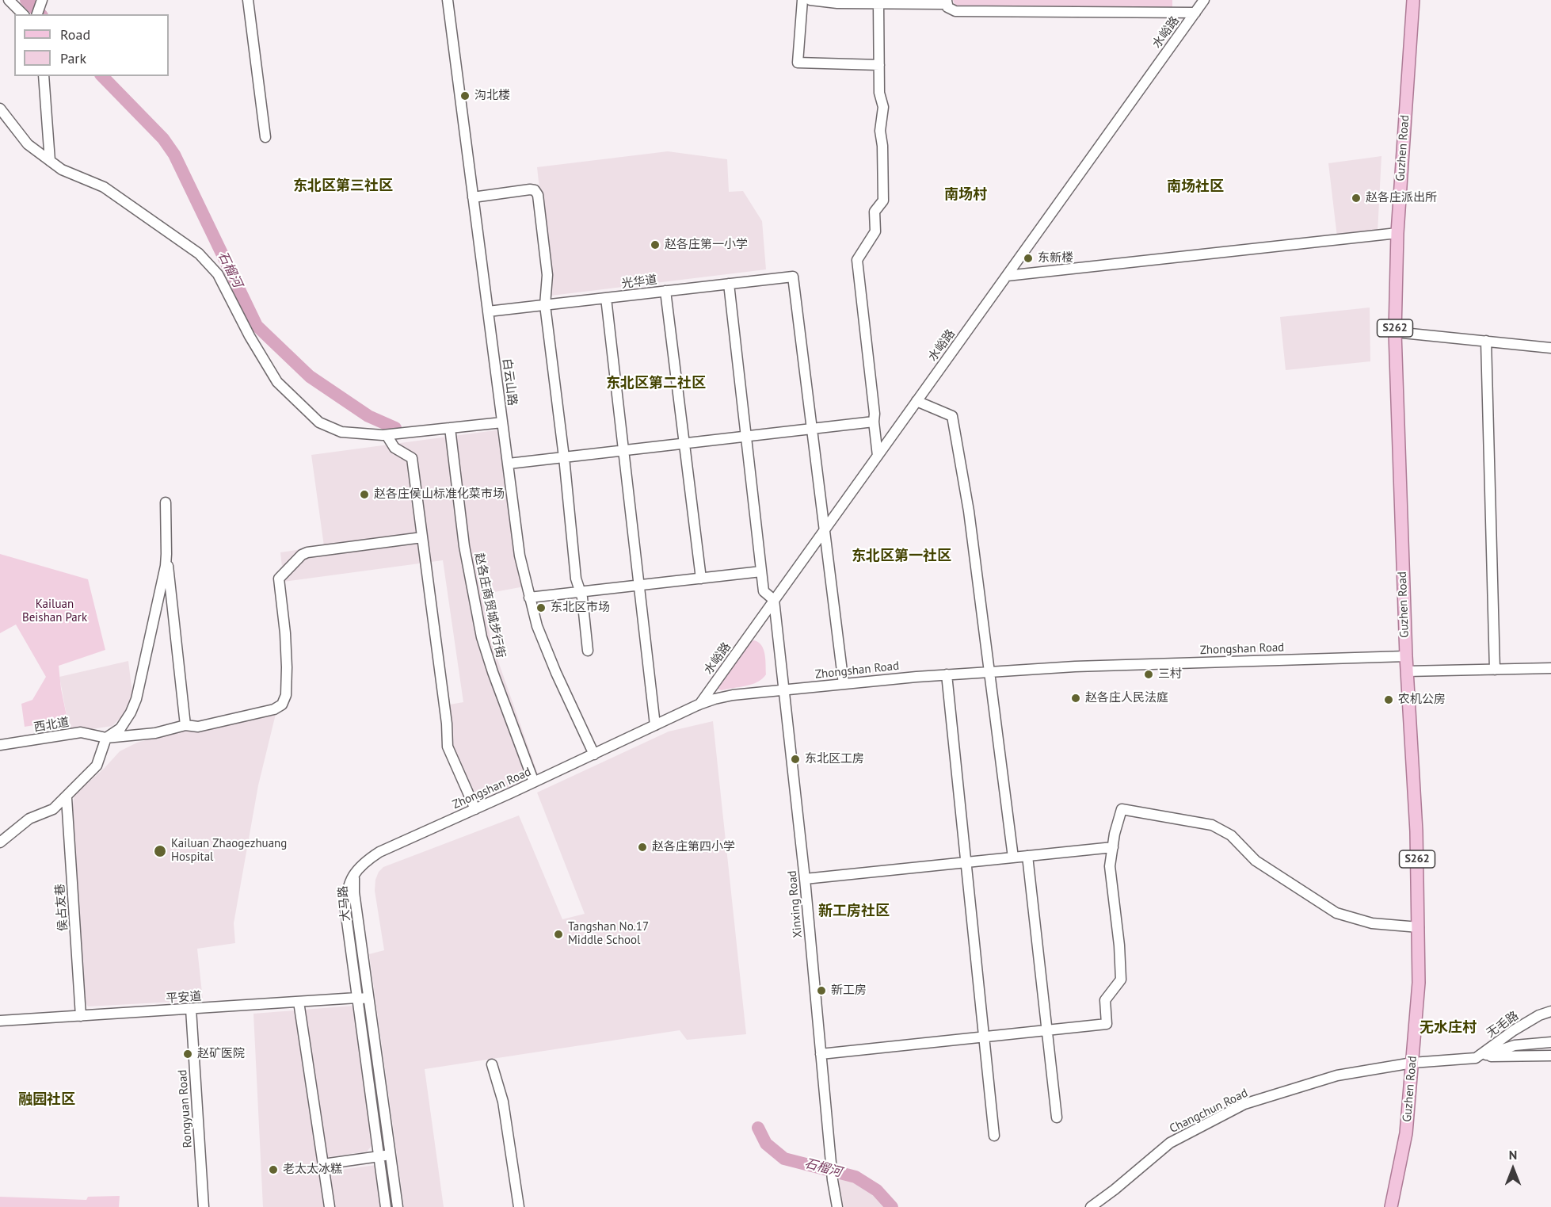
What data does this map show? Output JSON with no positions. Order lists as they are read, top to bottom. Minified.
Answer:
{"streets":{"main road":["Guzhen Road","S262"],"street":["水峪路","光华道","白云山路","赵各庄商贸城步行街","Zhongshan Road","西北道","大马路","Xinxing Road","侯占友巷","平安道","无毛路","Rongyuan Road","Changchun Road"]},"crossings":[["水峪路","Zhongshan Road"],["水峪路","Xinxing Road"],["Guzhen Road","Zhongshan Road"],["Guzhen Road","Changchun Road"],["光华道","白云山路"],["白云山路","Zhongshan Road"],["赵各庄商贸城步行街","Zhongshan Road"],["Zhongshan Road","大马路"],["Zhongshan Road","Xinxing Road"],["大马路","平安道"],["侯占友巷","平安道"],["平安道","Rongyuan Road"]],"districts":["东北区第三社区","南场社区","南场村","东北区第二社区","东北区第一社区","新工房社区","无水庄村","融园社区"],"water":["石榴河"],"parks":["Kailuan Beishan Park"],"places":["沟北楼","赵各庄派出所","赵各庄第一小学","东新楼","赵各庄侯山标准化菜市场","东北区市场","三村","赵各庄人民法庭","农机公房","东北区工房","赵各庄第四小学","Kailuan Zhaogezhuang Hospital","Tangshan No.17 Middle School","新工房","赵矿医院","老太太冰糕"],"legend":["Road","Park"],"north":"top"}
